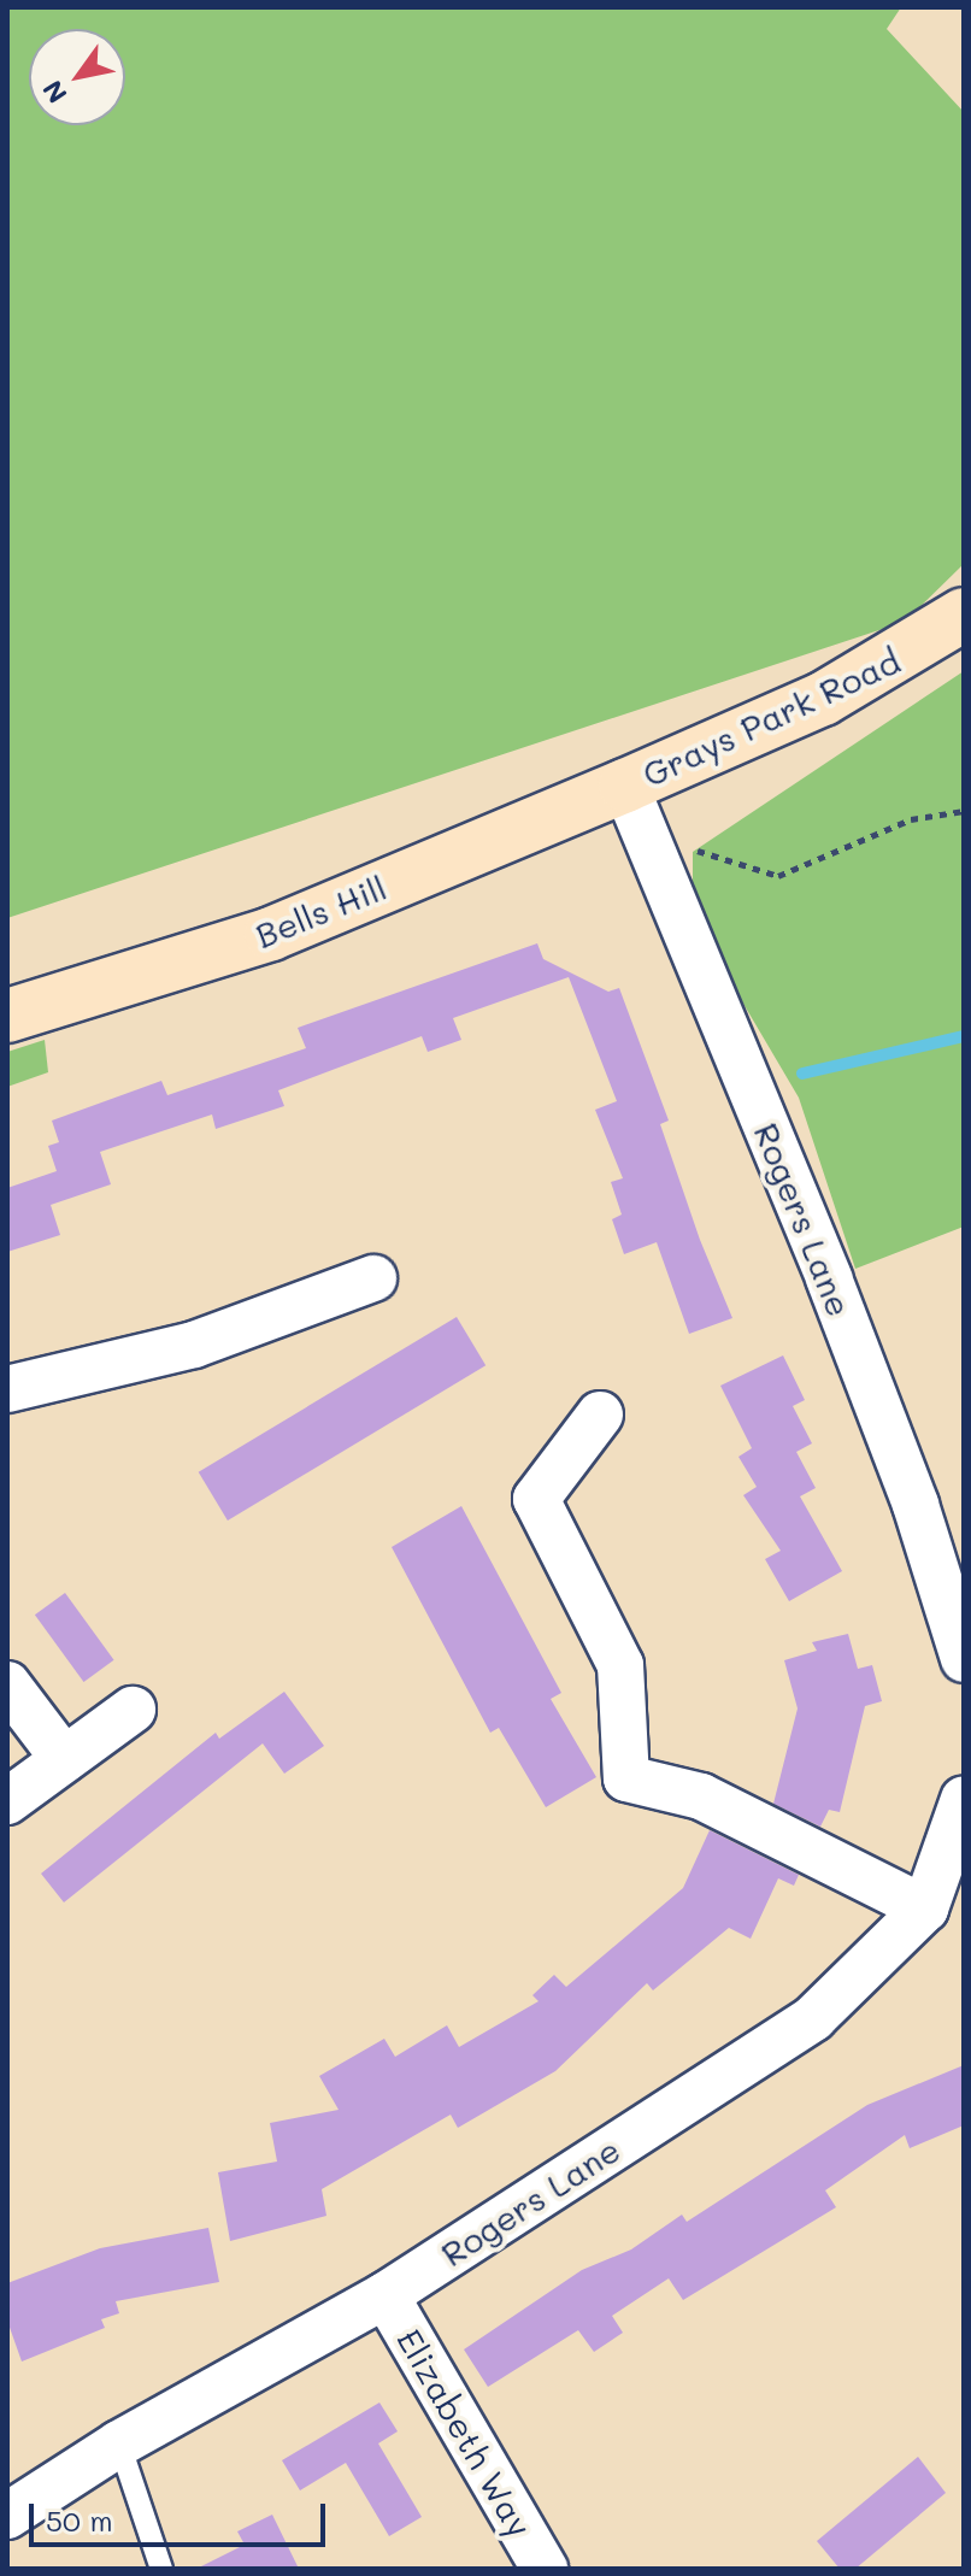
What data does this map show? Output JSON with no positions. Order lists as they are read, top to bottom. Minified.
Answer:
{"streets":{"main road":["Grays Park Road","Bells Hill"],"street":["Rogers Lane","Elizabeth Way"]},"crossings":[["Grays Park Road","Bells Hill"],["Grays Park Road","Rogers Lane"],["Bells Hill","Rogers Lane"],["Rogers Lane","Elizabeth Way"]],"scale_bar":"50 m","north":"bottom left"}
